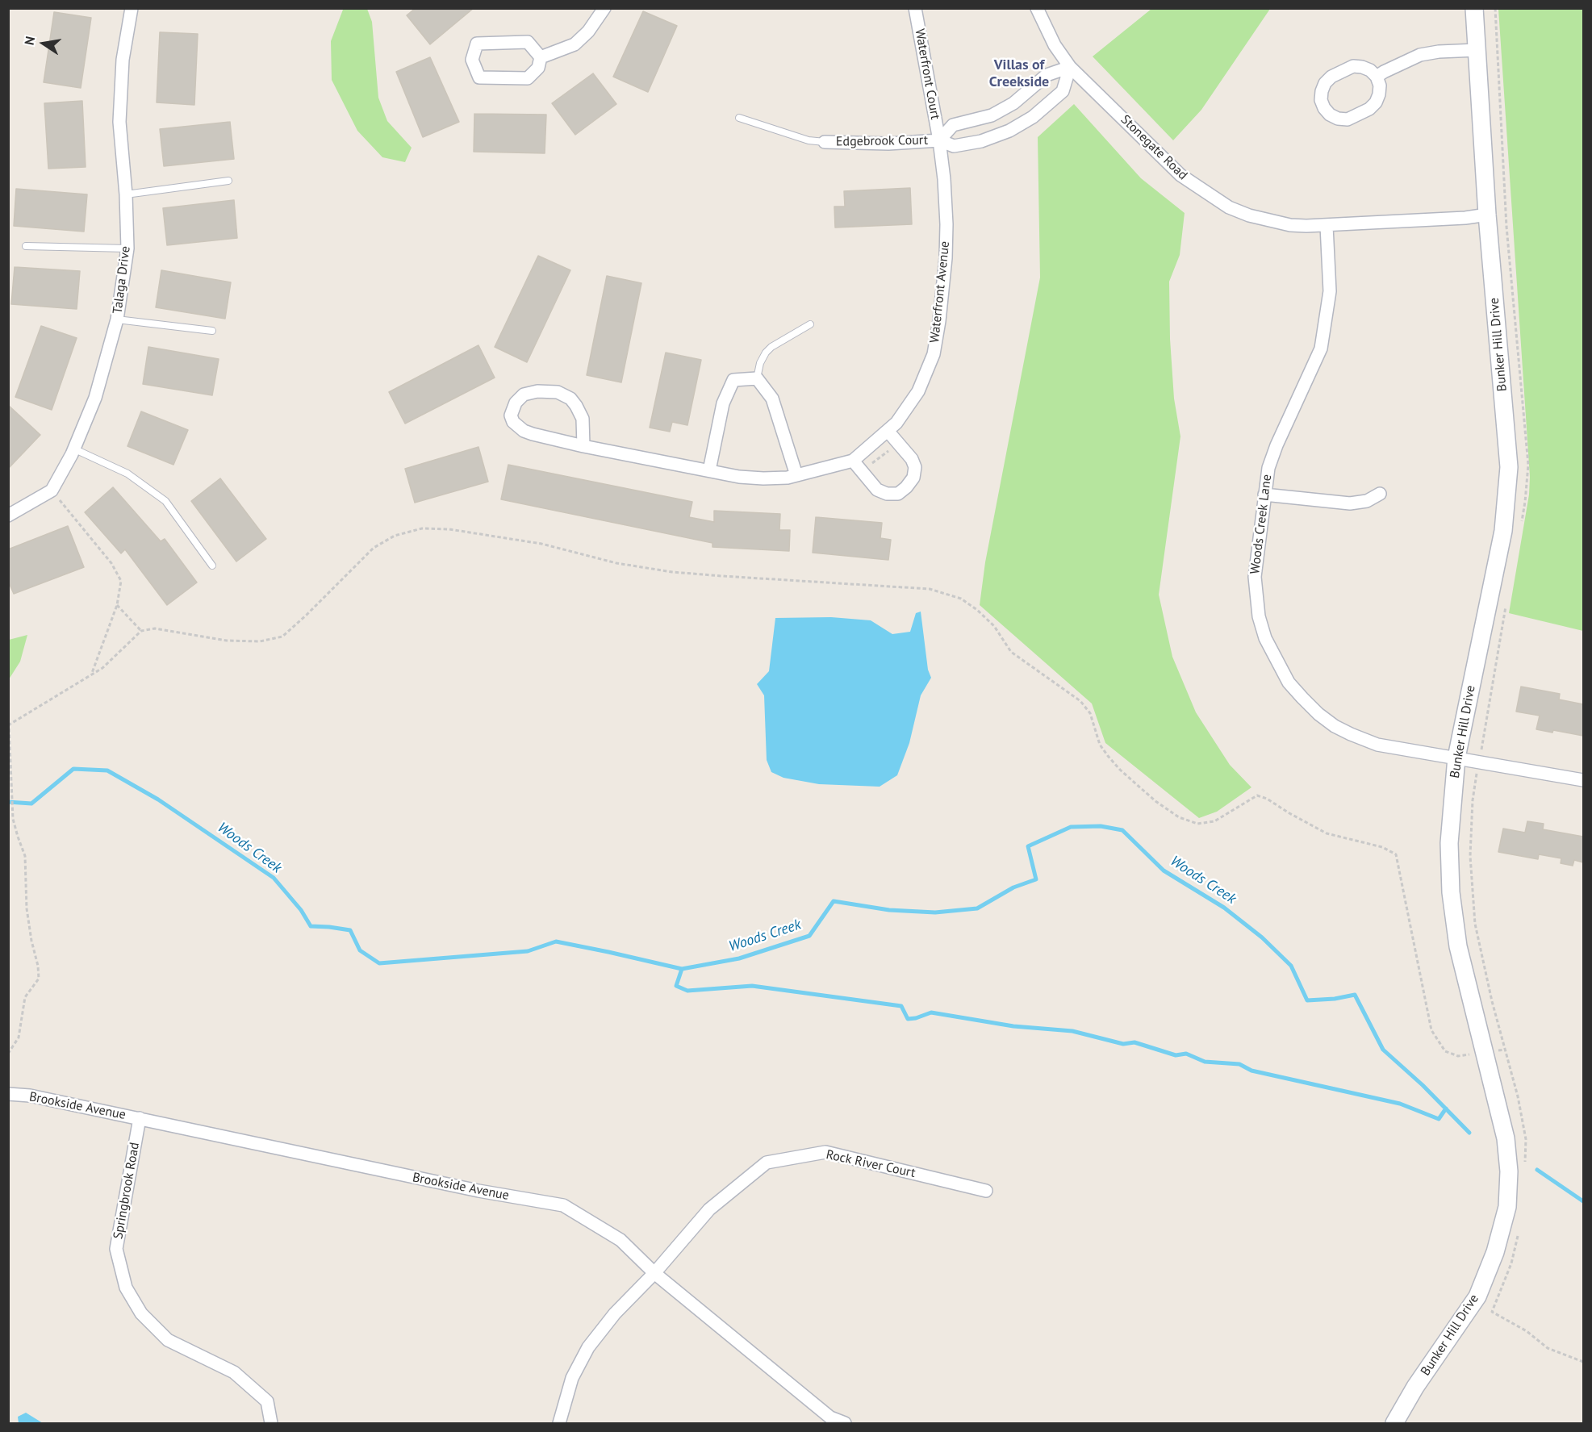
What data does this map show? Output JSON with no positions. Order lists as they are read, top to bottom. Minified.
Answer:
{"streets":{"street":["Waterfront Court","Edgebrook Court","Stonegate Road","Talaga Drive","Waterfront Avenue","Bunker Hill Drive","Woods Creek Lane","Brookside Avenue","Rock River Court","Springbrook Road"]},"crossings":[["Waterfront Court","Edgebrook Court"],["Waterfront Court","Waterfront Avenue"],["Edgebrook Court","Stonegate Road"],["Edgebrook Court","Waterfront Avenue"],["Stonegate Road","Bunker Hill Drive"],["Stonegate Road","Woods Creek Lane"],["Bunker Hill Drive","Woods Creek Lane"],["Brookside Avenue","Rock River Court"],["Brookside Avenue","Springbrook Road"]],"districts":["Villas of Creekside"],"water":["Woods Creek"],"north":"left"}
